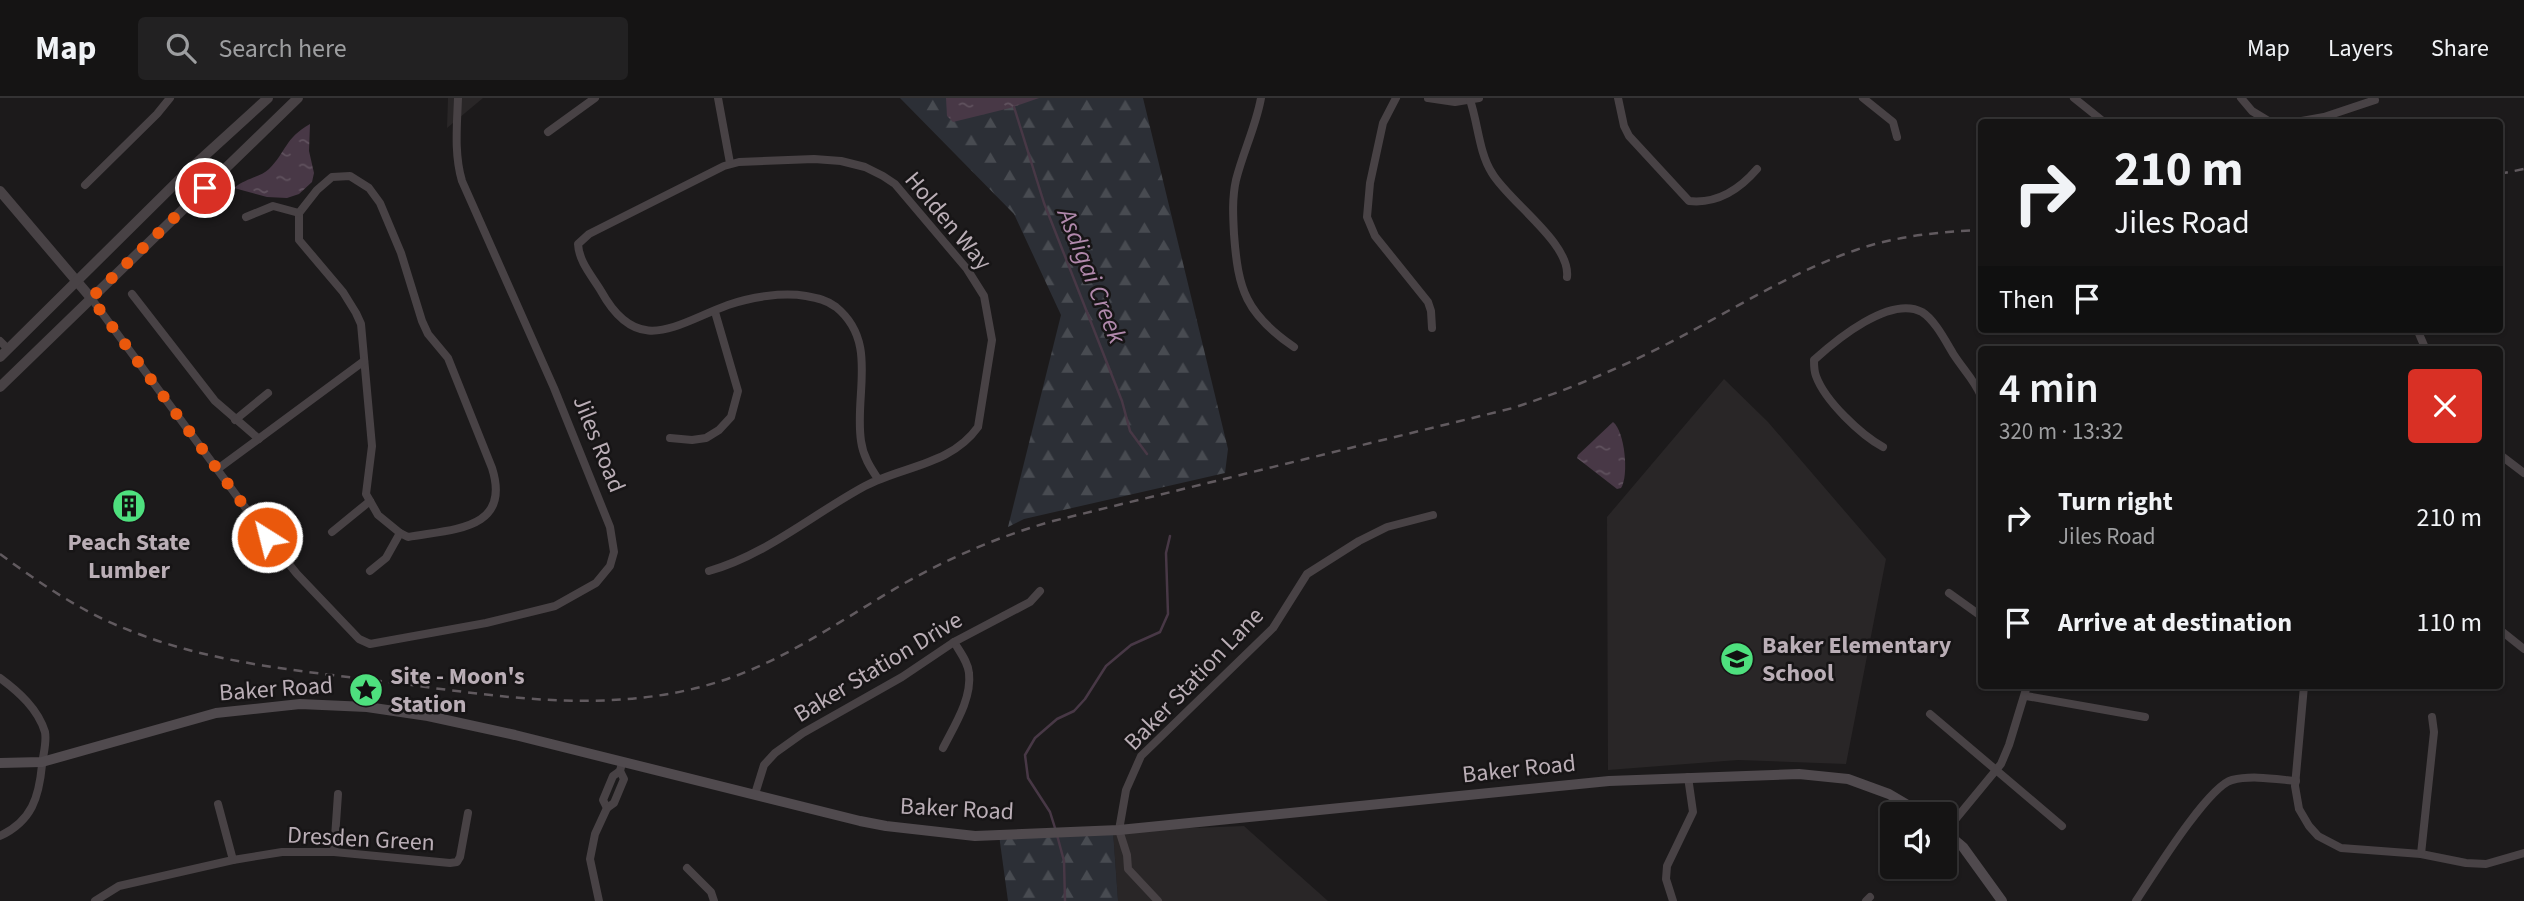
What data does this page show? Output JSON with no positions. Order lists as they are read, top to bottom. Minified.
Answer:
{"streets":{"main road":["Baker Road"],"street":["Holden Way","Jiles Road","Baker Station Drive","Baker Station Lane","Dresden Green"]},"crossings":[["Baker Station Drive","Baker Road"],["Baker Station Lane","Baker Road"]],"water":["Asdigai Creek"],"places":{"building":["Peach State Lumber"],"school or university":["Baker Elementary School"],"place":["Site - Moon's Station"]},"page":{"header":"Map","search":"Search here","nav":["Map","Layers","Share"],"turn":["210 m","Jiles Road"],"then":"Then","heading":["4 min","320 m · 13:32"],"list":[{"name":"Turn right","note":"Jiles Road","value":"210 m"},{"name":"Arrive at destination","value":"110 m"}]}}
